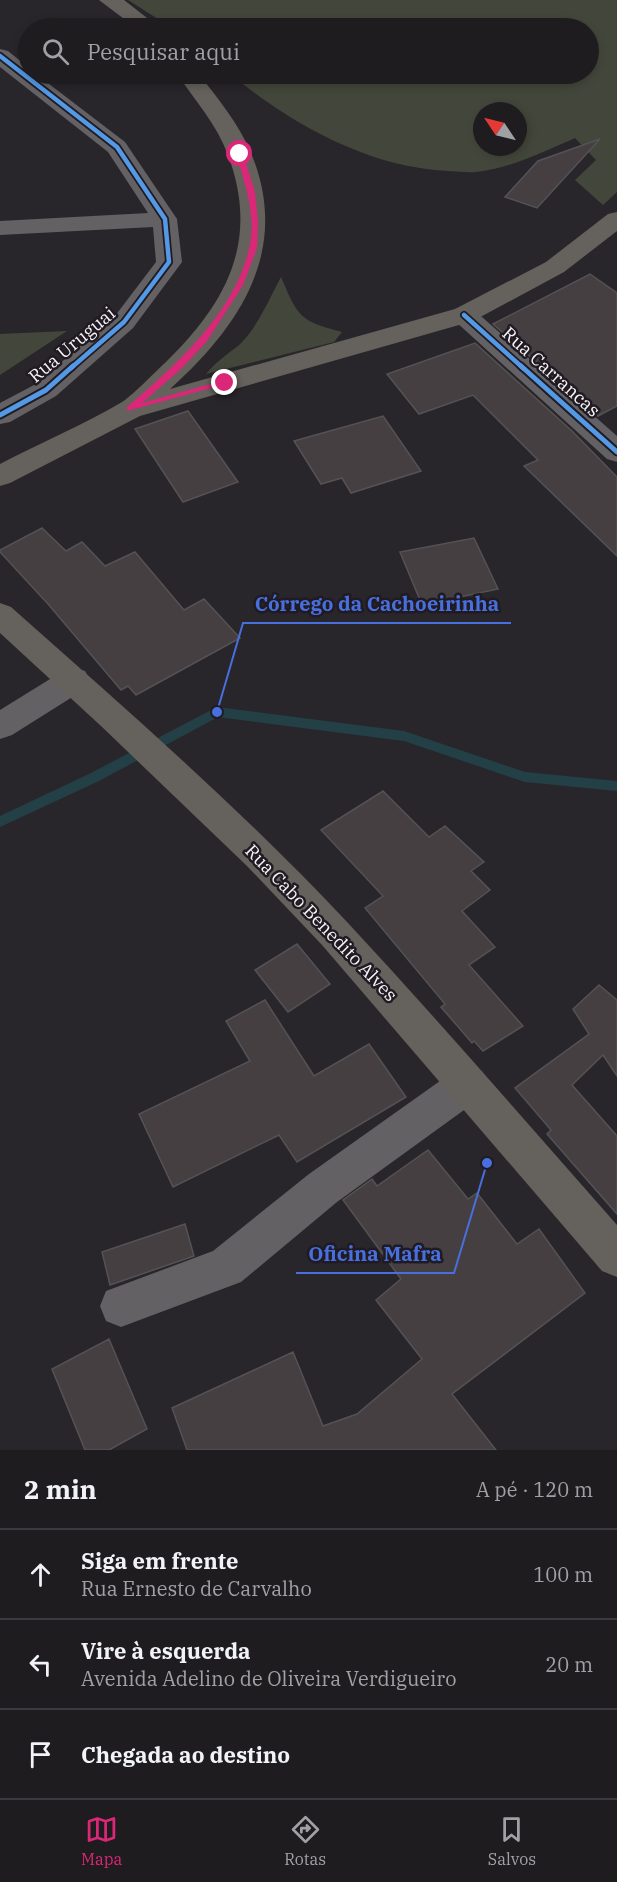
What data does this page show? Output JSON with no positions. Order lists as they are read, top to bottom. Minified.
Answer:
{"streets":{"main road":["Rua Cabo Benedito Alves"],"street":["Rua Uruguai","Rua Carrancas"]},"places":["Córrego da Cachoeirinha","Oficina Mafra"],"north":"top left","page":{"search":"Pesquisar aqui","heading":["2 min","A pé · 120 m"],"list":[["Siga em frente","Rua Ernesto de Carvalho","100 m"],["Vire à esquerda","Avenida Adelino de Oliveira Verdigueiro","20 m"],"Chegada ao destino"],"nav":["Mapa","Rotas","Salvos"]}}
